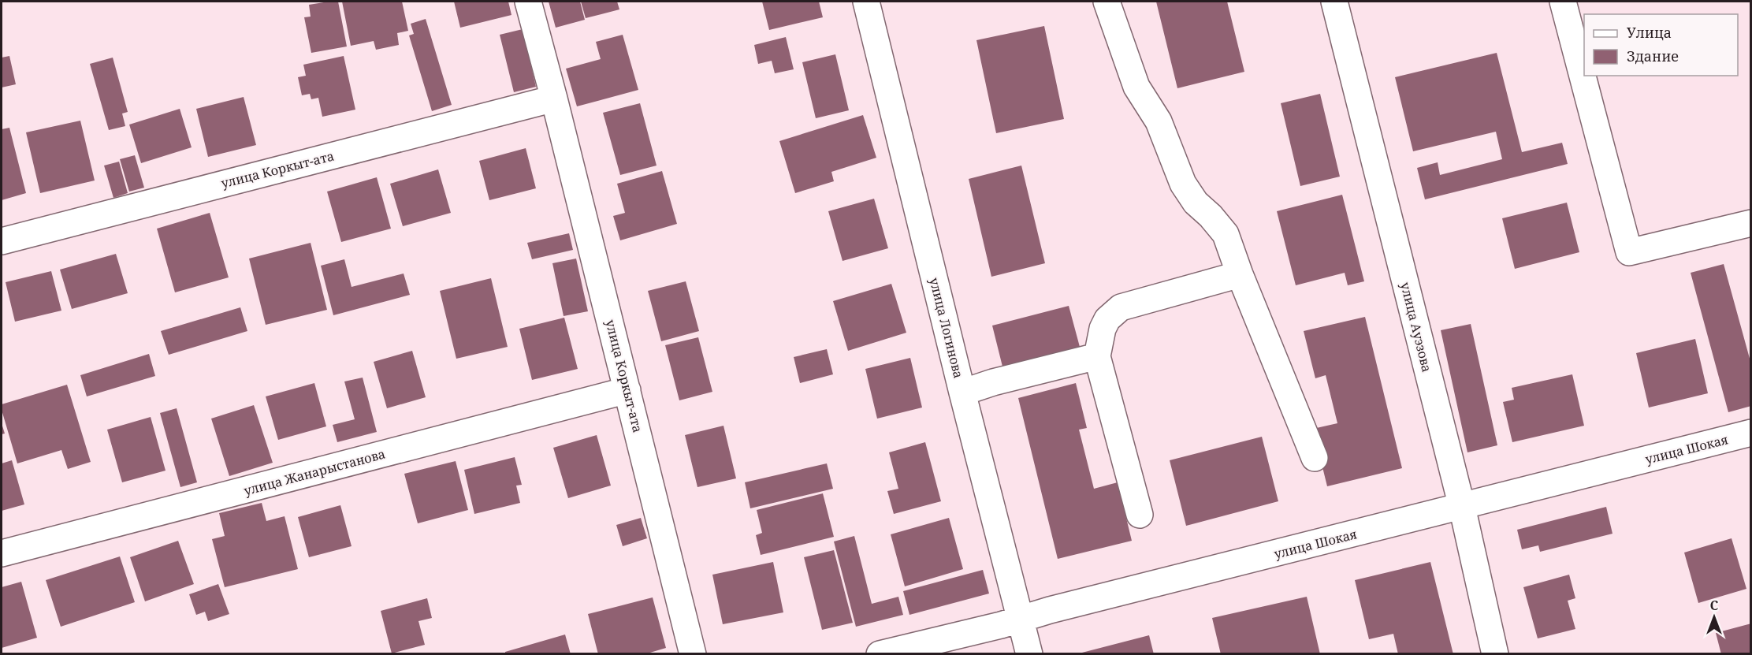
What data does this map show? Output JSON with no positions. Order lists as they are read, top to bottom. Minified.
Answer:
{"streets":{"street":["улица Коркыт-ата","улица Ауэзова","улица Логинова","улица Шокая","улица Жанарыстанова"]},"crossings":[["улица Коркыт-ата","улица Жанарыстанова"],["улица Ауэзова","улица Шокая"],["улица Логинова","улица Шокая"]],"legend":["Улица","Здание"],"north":"top"}
